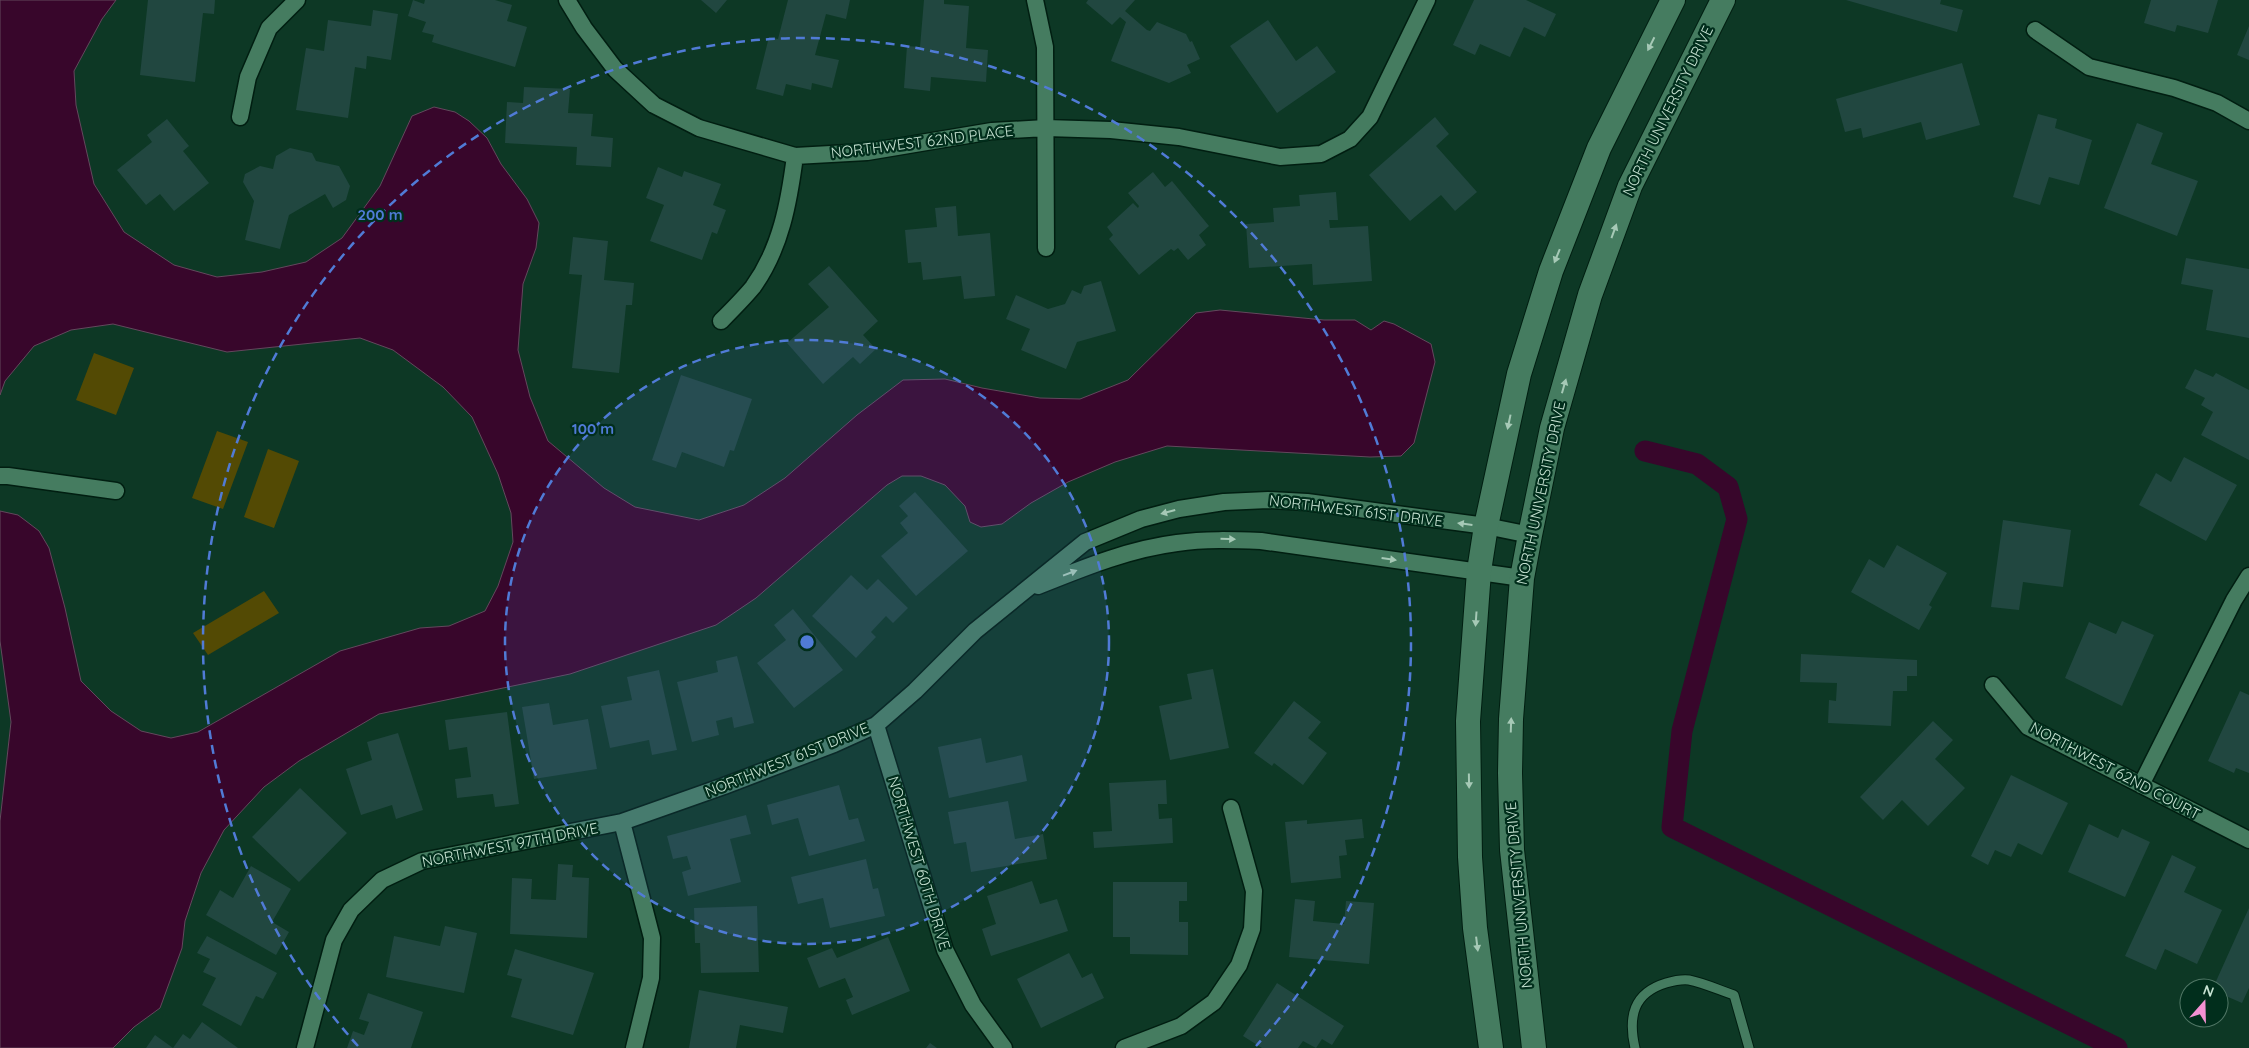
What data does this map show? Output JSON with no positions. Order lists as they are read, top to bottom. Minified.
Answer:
{"streets":{"main road":["NORTH UNIVERSITY DRIVE"],"street":["NORTHWEST 62ND PLACE","NORTHWEST 61ST DRIVE","NORTHWEST 62ND COURT","NORTHWEST 97TH DRIVE","NORTHWEST 60TH DRIVE"]},"crossings":[["NORTH UNIVERSITY DRIVE","NORTHWEST 61ST DRIVE"],["NORTHWEST 61ST DRIVE","NORTHWEST 97TH DRIVE"],["NORTHWEST 61ST DRIVE","NORTHWEST 60TH DRIVE"]],"north":"top","rings":["200 m","100 m"]}
